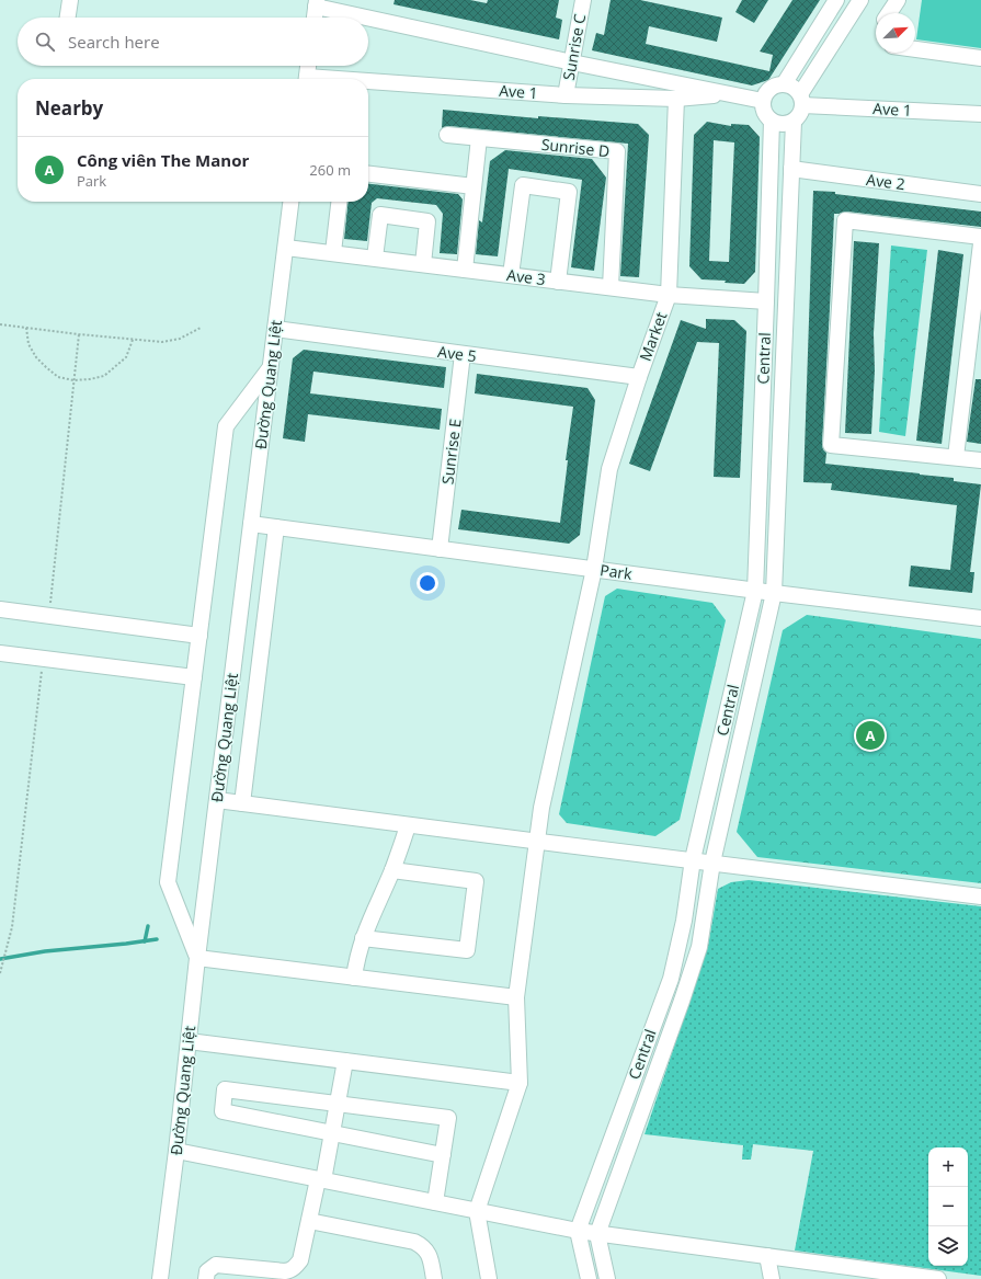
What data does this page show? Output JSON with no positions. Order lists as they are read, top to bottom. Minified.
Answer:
{"streets":{"street":["Sunrise C","Ave 1","Sunrise D","Ave 2","Ave 3","Market","Ave 5","Central","Đường Quang Liệt","Sunrise E","Park"]},"crossings":[["Sunrise C","Ave 1"],["Ave 1","Market"],["Ave 1","Central"],["Sunrise D","Ave 3"],["Ave 2","Central"],["Ave 3","Market"],["Ave 3","Central"],["Ave 3","Đường Quang Liệt"],["Market","Ave 5"],["Market","Park"],["Ave 5","Đường Quang Liệt"],["Ave 5","Sunrise E"],["Central","Park"],["Đường Quang Liệt","Park"],["Sunrise E","Park"]],"north":"top right","page":{"search":"Search here","heading":"Nearby","list":[{"mark":"A","name":"Công viên The Manor","note":"Park","value":"260 m"}],"pins":"A","map_buttons":["+","−"]}}
